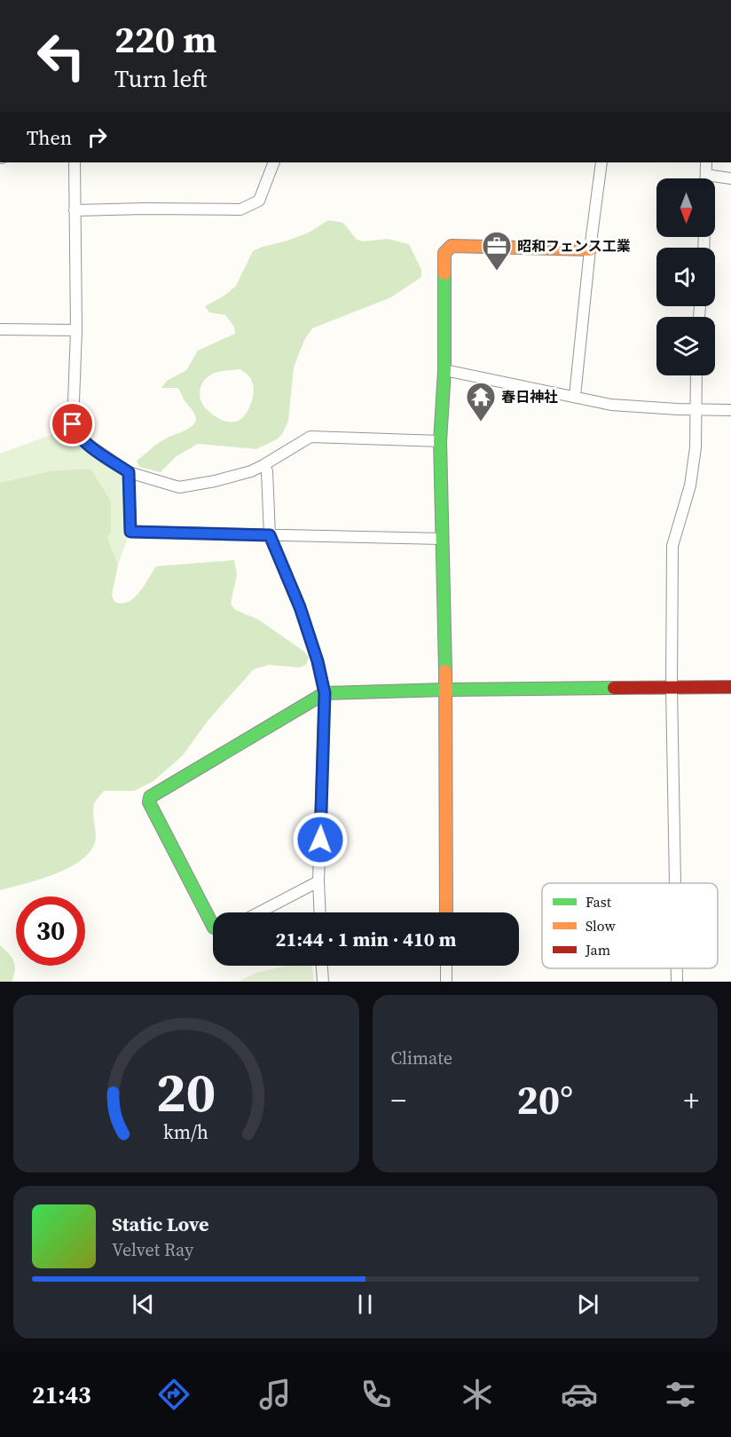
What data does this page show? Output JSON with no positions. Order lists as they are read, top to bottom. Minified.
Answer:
{"places":{"office":["昭和フェンス工業"],"temple":["春日神社"]},"legend":["Fast","Slow","Jam"],"north":"bottom","page":{"turn":["220 m","Turn left"],"then":"Then","limit":"30","trip":"21:44 · 1 min · 410 m","tile":"Climate","heat":["−","20°","+"],"song":["Static Love","Velvet Ray"],"tabs":"21:43","gauge":["20","km/h"]}}
